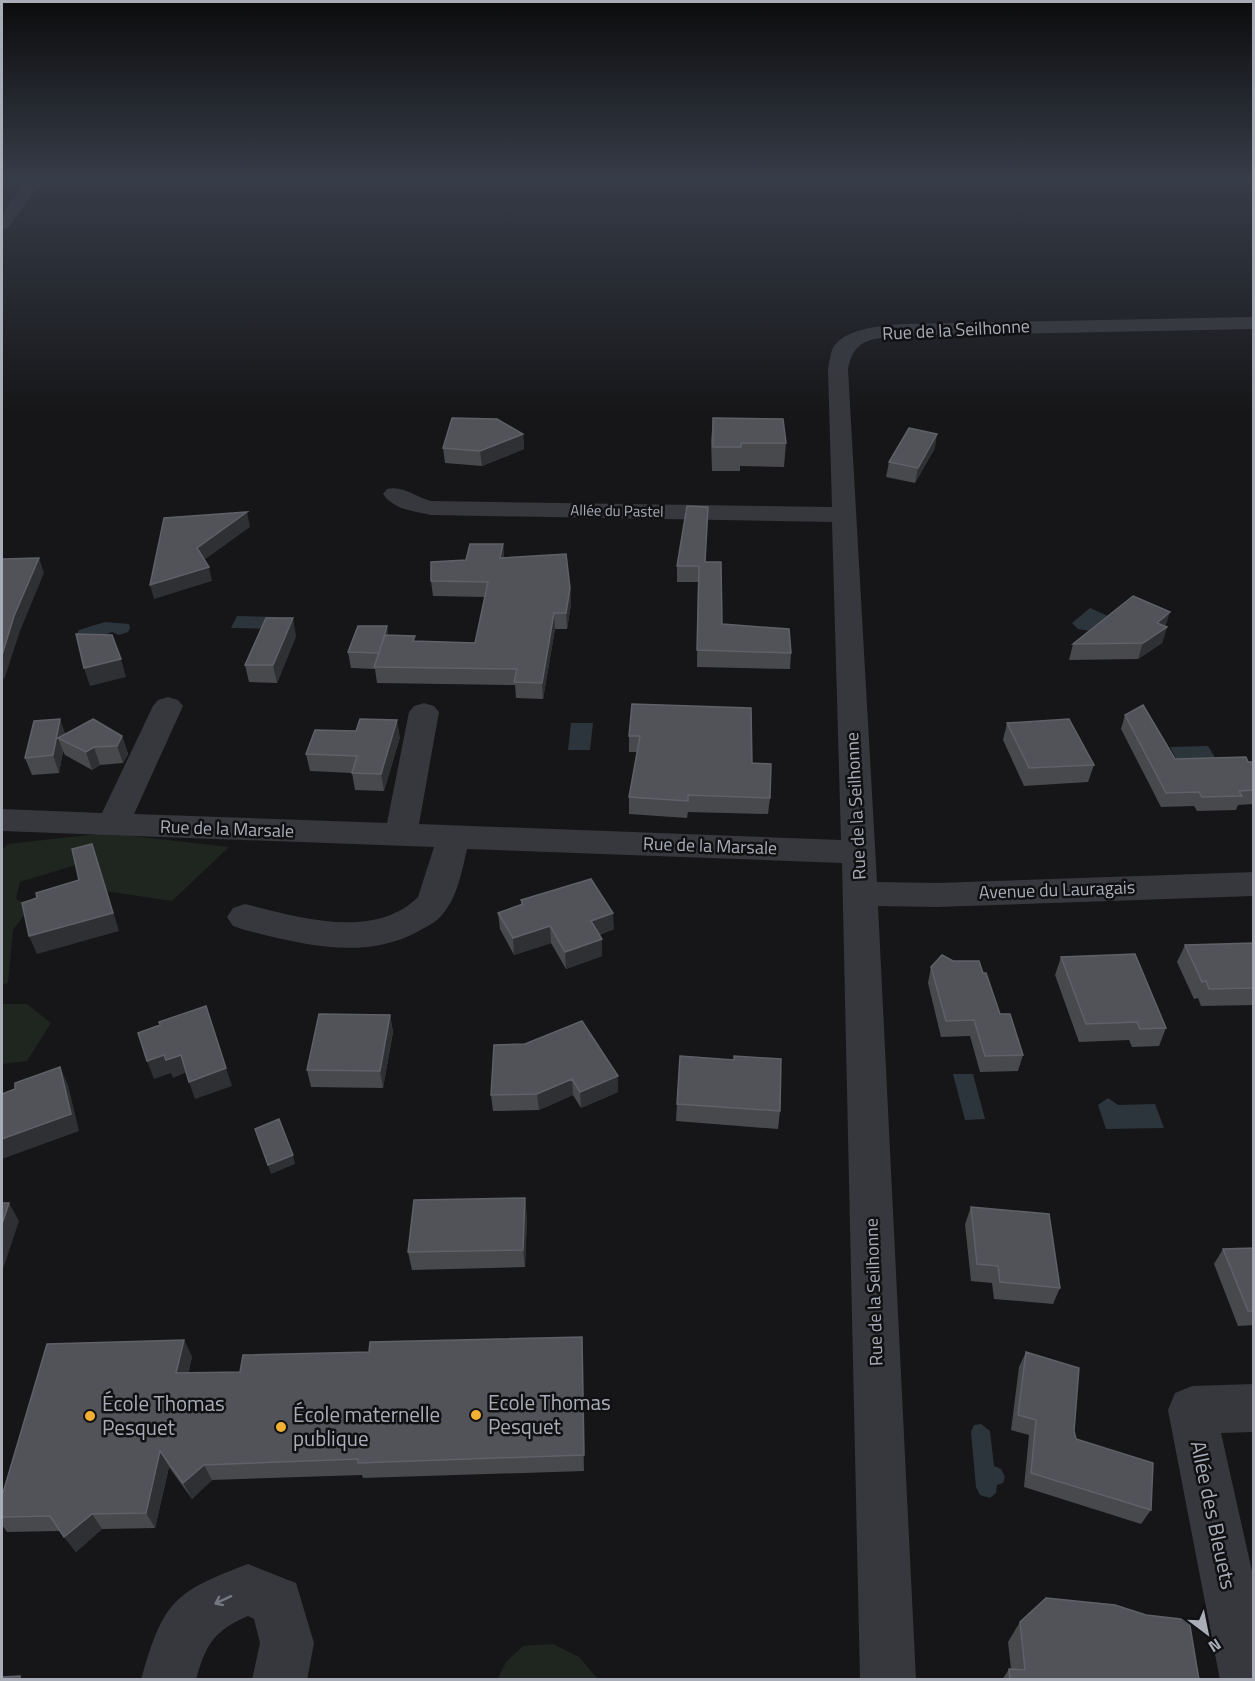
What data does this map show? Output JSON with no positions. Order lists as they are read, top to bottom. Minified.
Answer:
{"streets":{"street":["Rue de la Seilhonne","Allée du Pastel","Rue de la Marsale","Avenue du Lauragais","Allée des Bleuets"]},"crossings":[["Rue de la Seilhonne","Allée du Pastel"],["Rue de la Seilhonne","Rue de la Marsale"],["Rue de la Seilhonne","Avenue du Lauragais"]],"places":["Ecole Thomas Pesquet","École Thomas Pesquet","École maternelle publique"],"north":"bottom right"}
